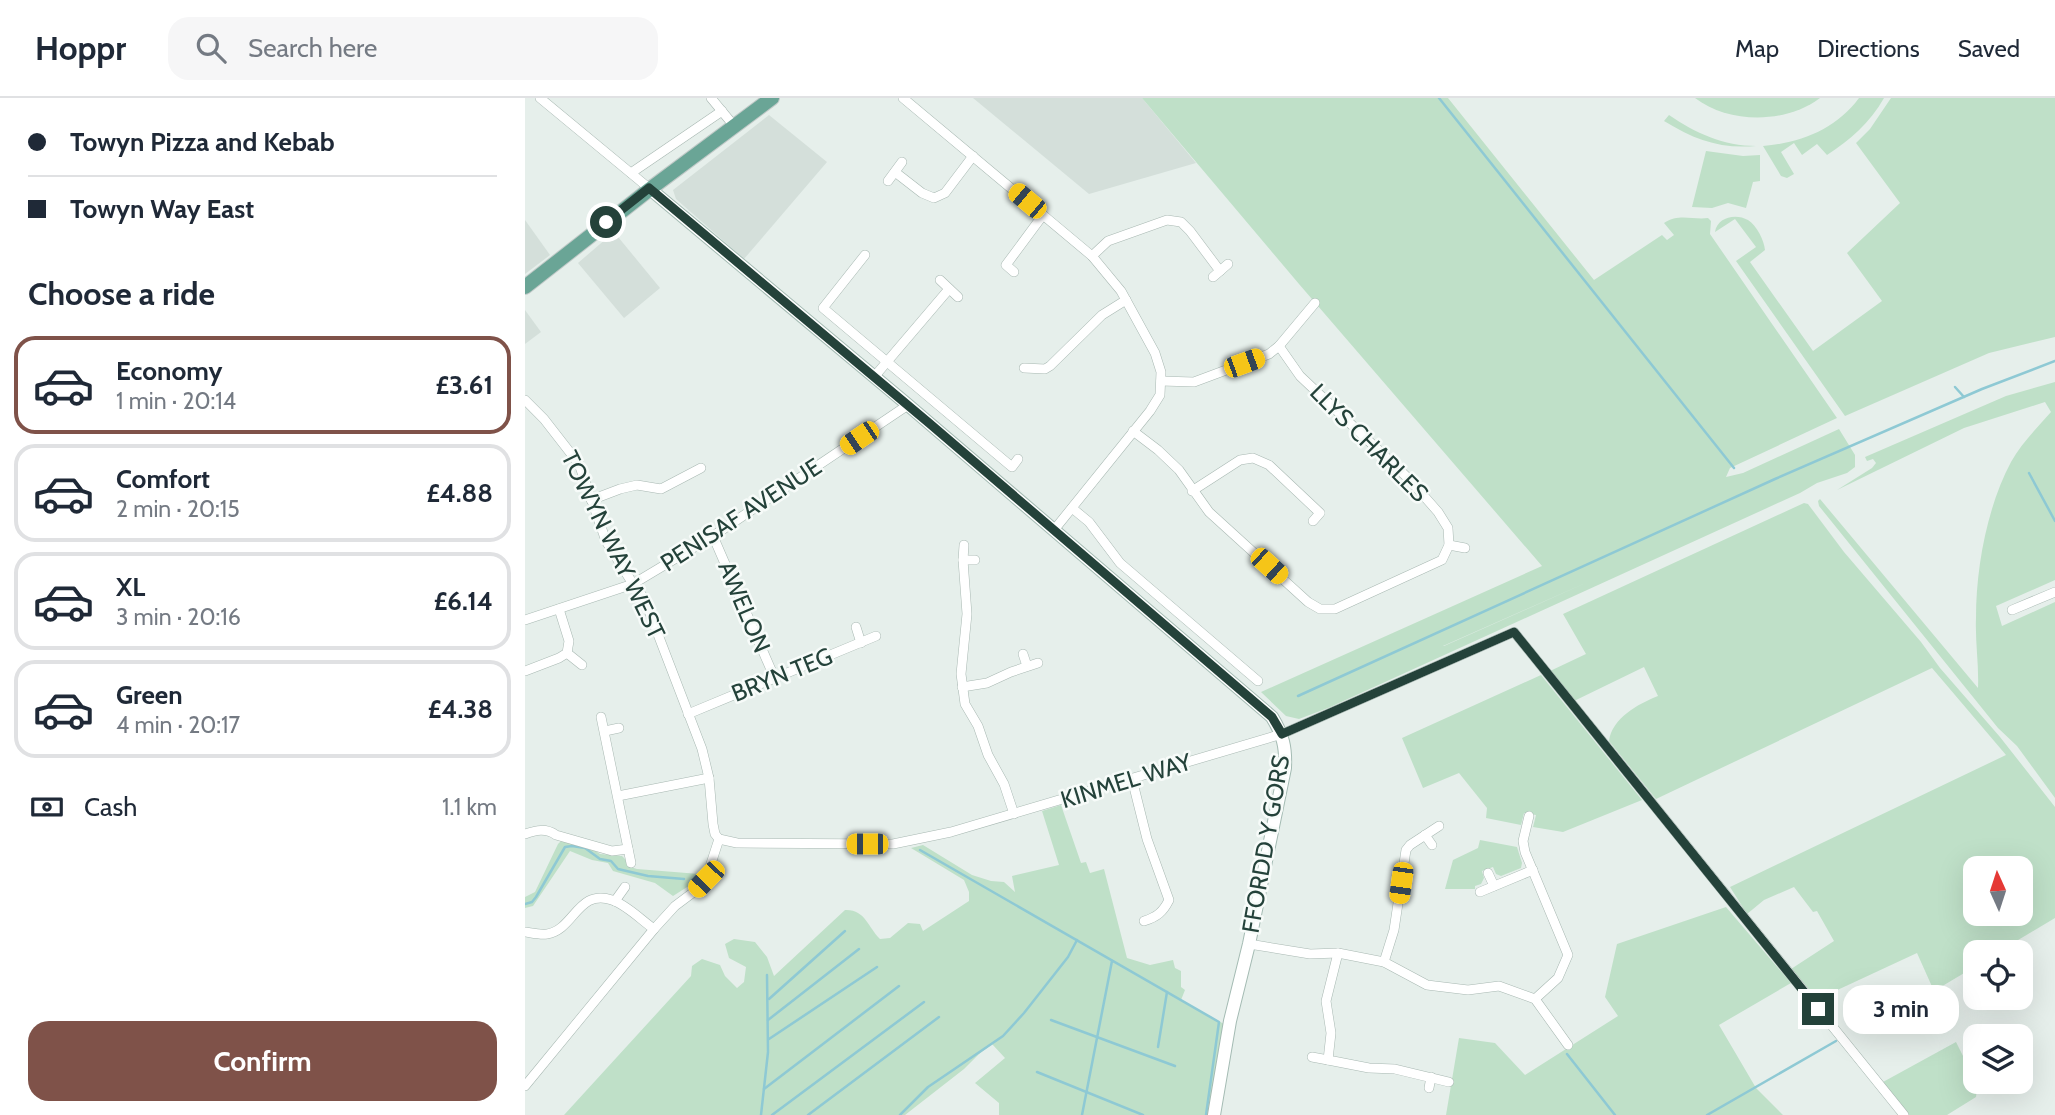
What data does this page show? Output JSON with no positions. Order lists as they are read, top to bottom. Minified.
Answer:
{"streets":{"street":["LLYS CHARLES","PENISAF AVENUE","TOWYN WAY WEST","AWELON","BRYN TEG","KINMEL WAY","FFORDD Y GORS"]},"crossings":[["PENISAF AVENUE","TOWYN WAY WEST"],["PENISAF AVENUE","AWELON"],["PENISAF AVENUE","FFORDD Y GORS"],["TOWYN WAY WEST","BRYN TEG"],["TOWYN WAY WEST","KINMEL WAY"],["AWELON","BRYN TEG"],["KINMEL WAY","FFORDD Y GORS"]],"north":"top","page":{"header":"Hoppr","search":"Search here","nav":["Map","Directions","Saved"],"banner":["Towyn Pizza and Kebab","Towyn Way East"],"heading":"Choose a ride","list":[{"name":"Economy","note":"1 min · 20:14","value":"£3.61"},{"name":"Comfort","note":"2 min · 20:15","value":"£4.88"},{"name":"XL","note":"3 min · 20:16","value":"£6.14"},{"name":"Green","note":"4 min · 20:17","value":"£4.38"}],"pay":["Cash","1.1 km"],"bubble":"3 min","buttons":"Confirm"}}
